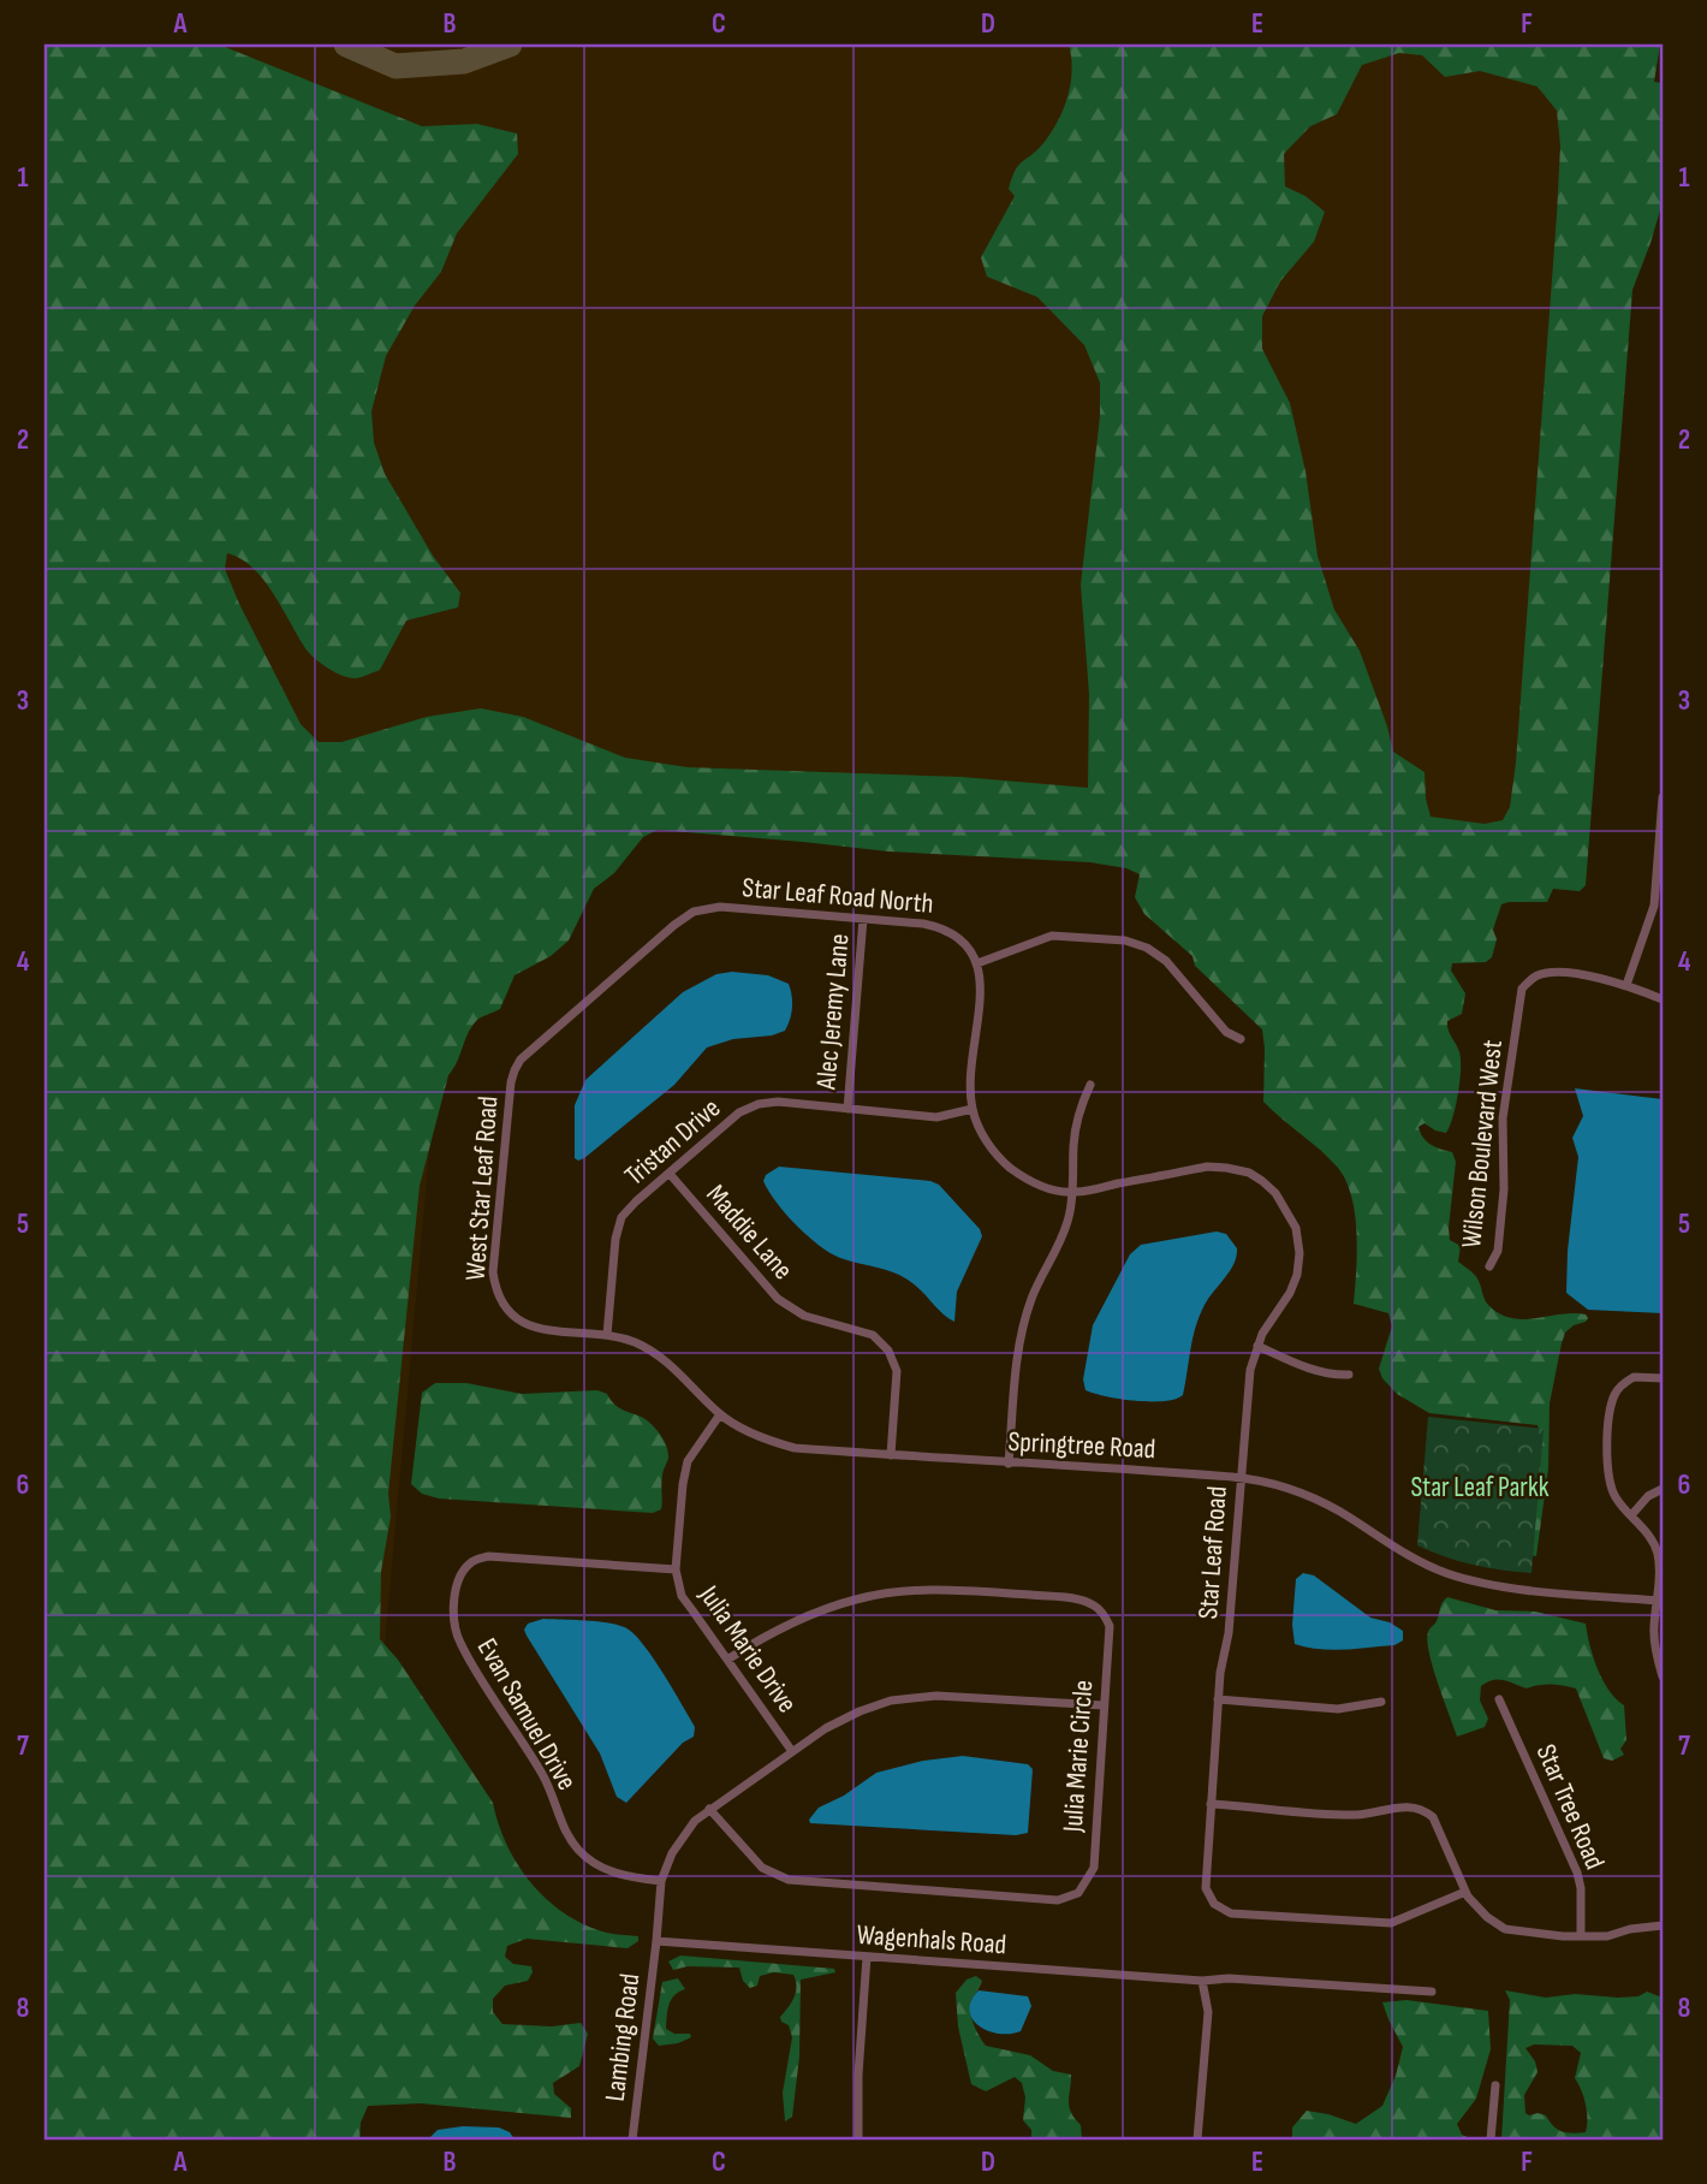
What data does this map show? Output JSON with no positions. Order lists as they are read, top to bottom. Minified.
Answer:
{"streets":{"street":["Star Leaf Road North","Alec Jeremy Lane","Tristan Drive","Wilson Boulevard West","West Star Leaf Road","Maddie Lane","Springtree Road","Star Leaf Road","Julia Marie Drive","Evan Samuel Drive","Julia Marie Circle","Star Tree Road","Wagenhals Road","Lambing Road"]},"crossings":[["Star Leaf Road North","Alec Jeremy Lane"],["Star Leaf Road North","West Star Leaf Road"],["Alec Jeremy Lane","Tristan Drive"],["Tristan Drive","Maddie Lane"],["Tristan Drive","Springtree Road"],["West Star Leaf Road","Springtree Road"],["Maddie Lane","Springtree Road"],["Springtree Road","Star Leaf Road"],["Julia Marie Drive","Evan Samuel Drive"],["Julia Marie Drive","Julia Marie Circle"],["Evan Samuel Drive","Lambing Road"],["Wagenhals Road","Lambing Road"]],"parks":["Star Leaf Parkk"],"grid":{"columns":["A","B","C","D","E","F"],"rows":["1","2","3","4","5","6","7","8"]}}
